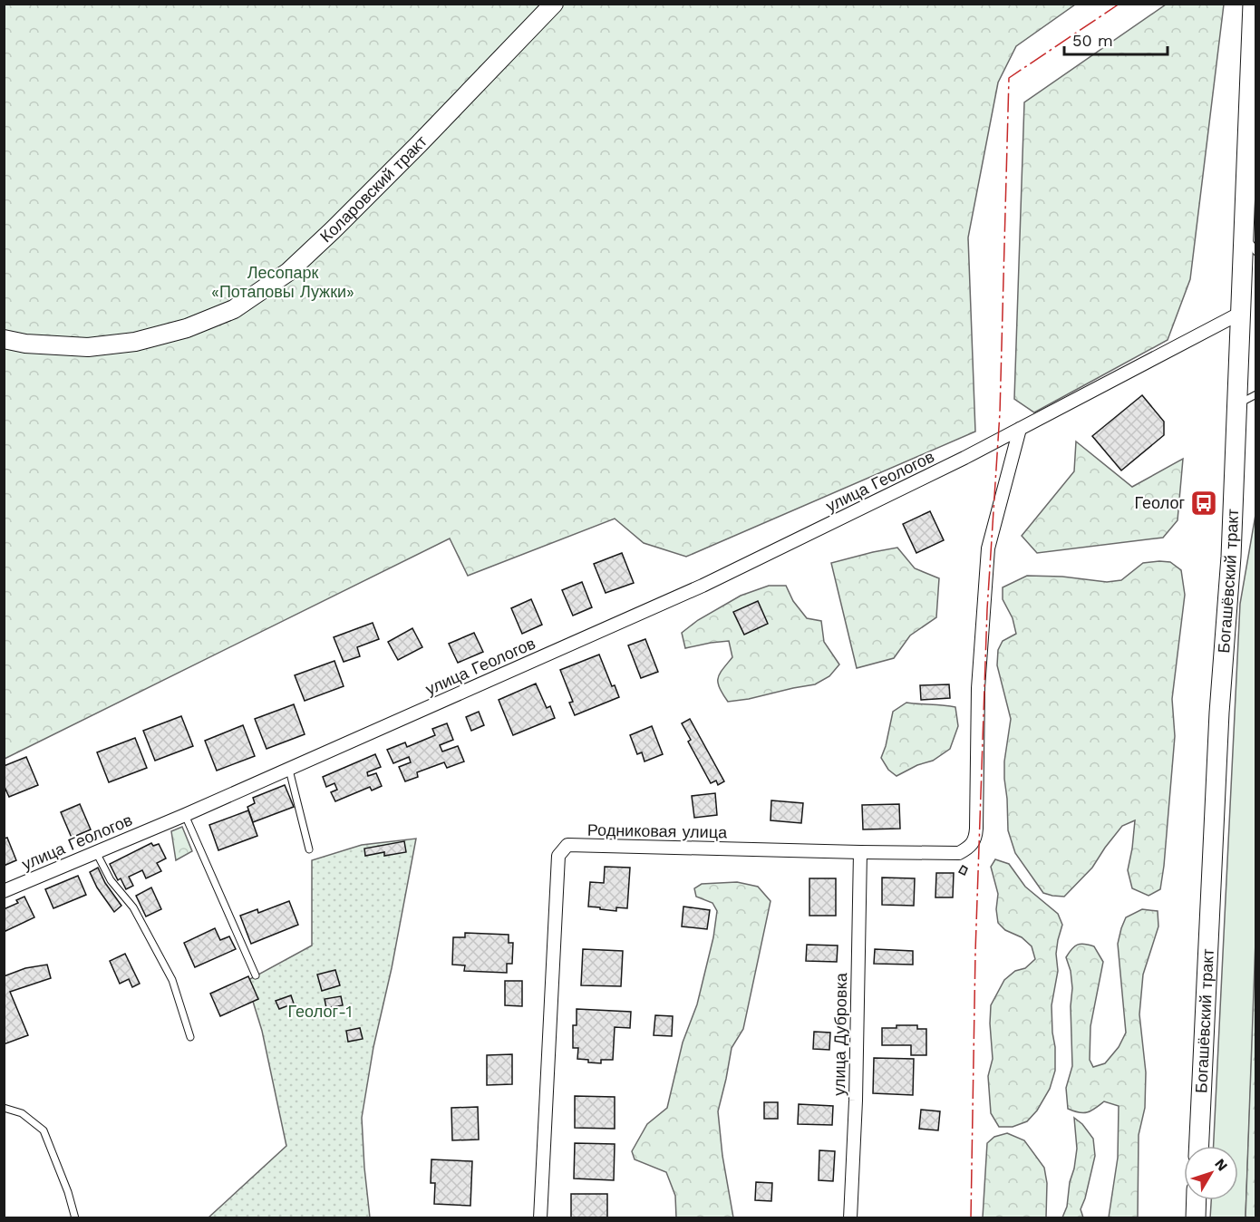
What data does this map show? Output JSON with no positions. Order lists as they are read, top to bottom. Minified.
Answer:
{"streets":{"main road":["Богашёвский тракт"],"street":["Коларовский тракт","улица Геологов","Родниковая улица","улица Дубровка"]},"crossings":[["улица Геологов","Богашёвский тракт"],["улица Геологов","Родниковая улица"],["Родниковая улица","улица Дубровка"]],"parks":["Лесопарк «Потаповы Лужки»","Геолог-1"],"places":{"bus stop":["Геолог"]},"scale_bar":"50 m","north":"top right"}
